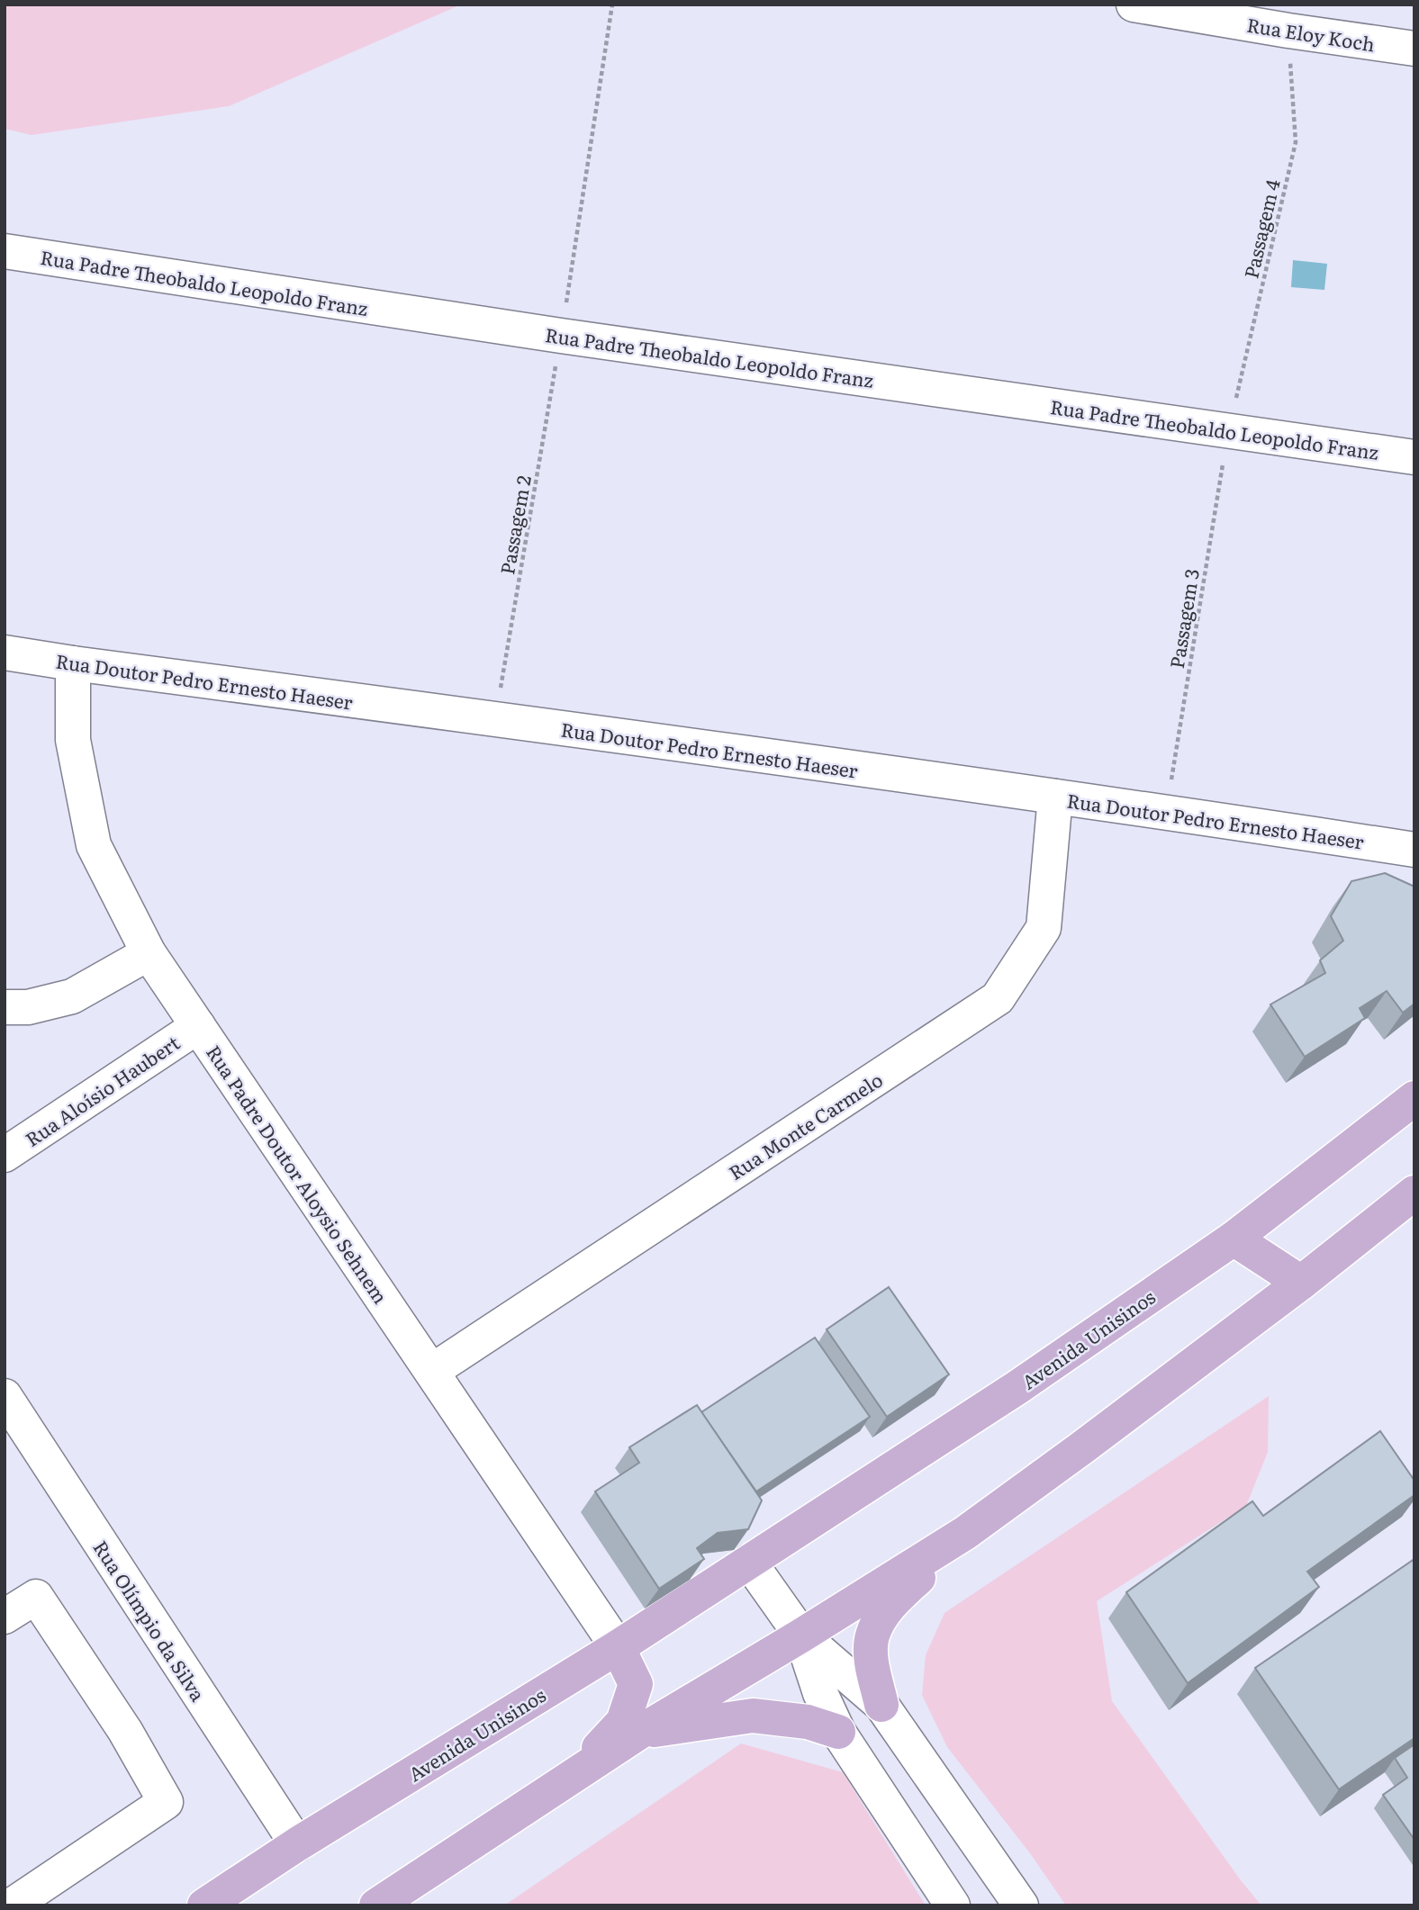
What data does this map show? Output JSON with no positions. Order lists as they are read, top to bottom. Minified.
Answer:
{"streets":{"main road":["Avenida Unisinos"],"street":["Rua Eloy Koch","Rua Padre Theobaldo Leopoldo Franz","Rua Doutor Pedro Ernesto Haeser","Rua Aloísio Haubert","Rua Monte Carmelo","Rua Padre Doutor Aloysio Sehnem","Rua Olímpio da Silva"],"path":["Passagem 4","Passagem 2","Passagem 3"]},"crossings":[["Rua Eloy Koch","Passagem 4"],["Passagem 4","Rua Padre Theobaldo Leopoldo Franz"],["Passagem 4","Passagem 3"],["Rua Padre Theobaldo Leopoldo Franz","Passagem 2"],["Rua Padre Theobaldo Leopoldo Franz","Passagem 3"],["Passagem 2","Rua Doutor Pedro Ernesto Haeser"],["Passagem 3","Rua Doutor Pedro Ernesto Haeser"],["Rua Doutor Pedro Ernesto Haeser","Rua Monte Carmelo"],["Rua Doutor Pedro Ernesto Haeser","Rua Padre Doutor Aloysio Sehnem"],["Rua Aloísio Haubert","Rua Padre Doutor Aloysio Sehnem"],["Rua Monte Carmelo","Rua Padre Doutor Aloysio Sehnem"],["Rua Padre Doutor Aloysio Sehnem","Avenida Unisinos"],["Avenida Unisinos","Rua Olímpio da Silva"]]}
